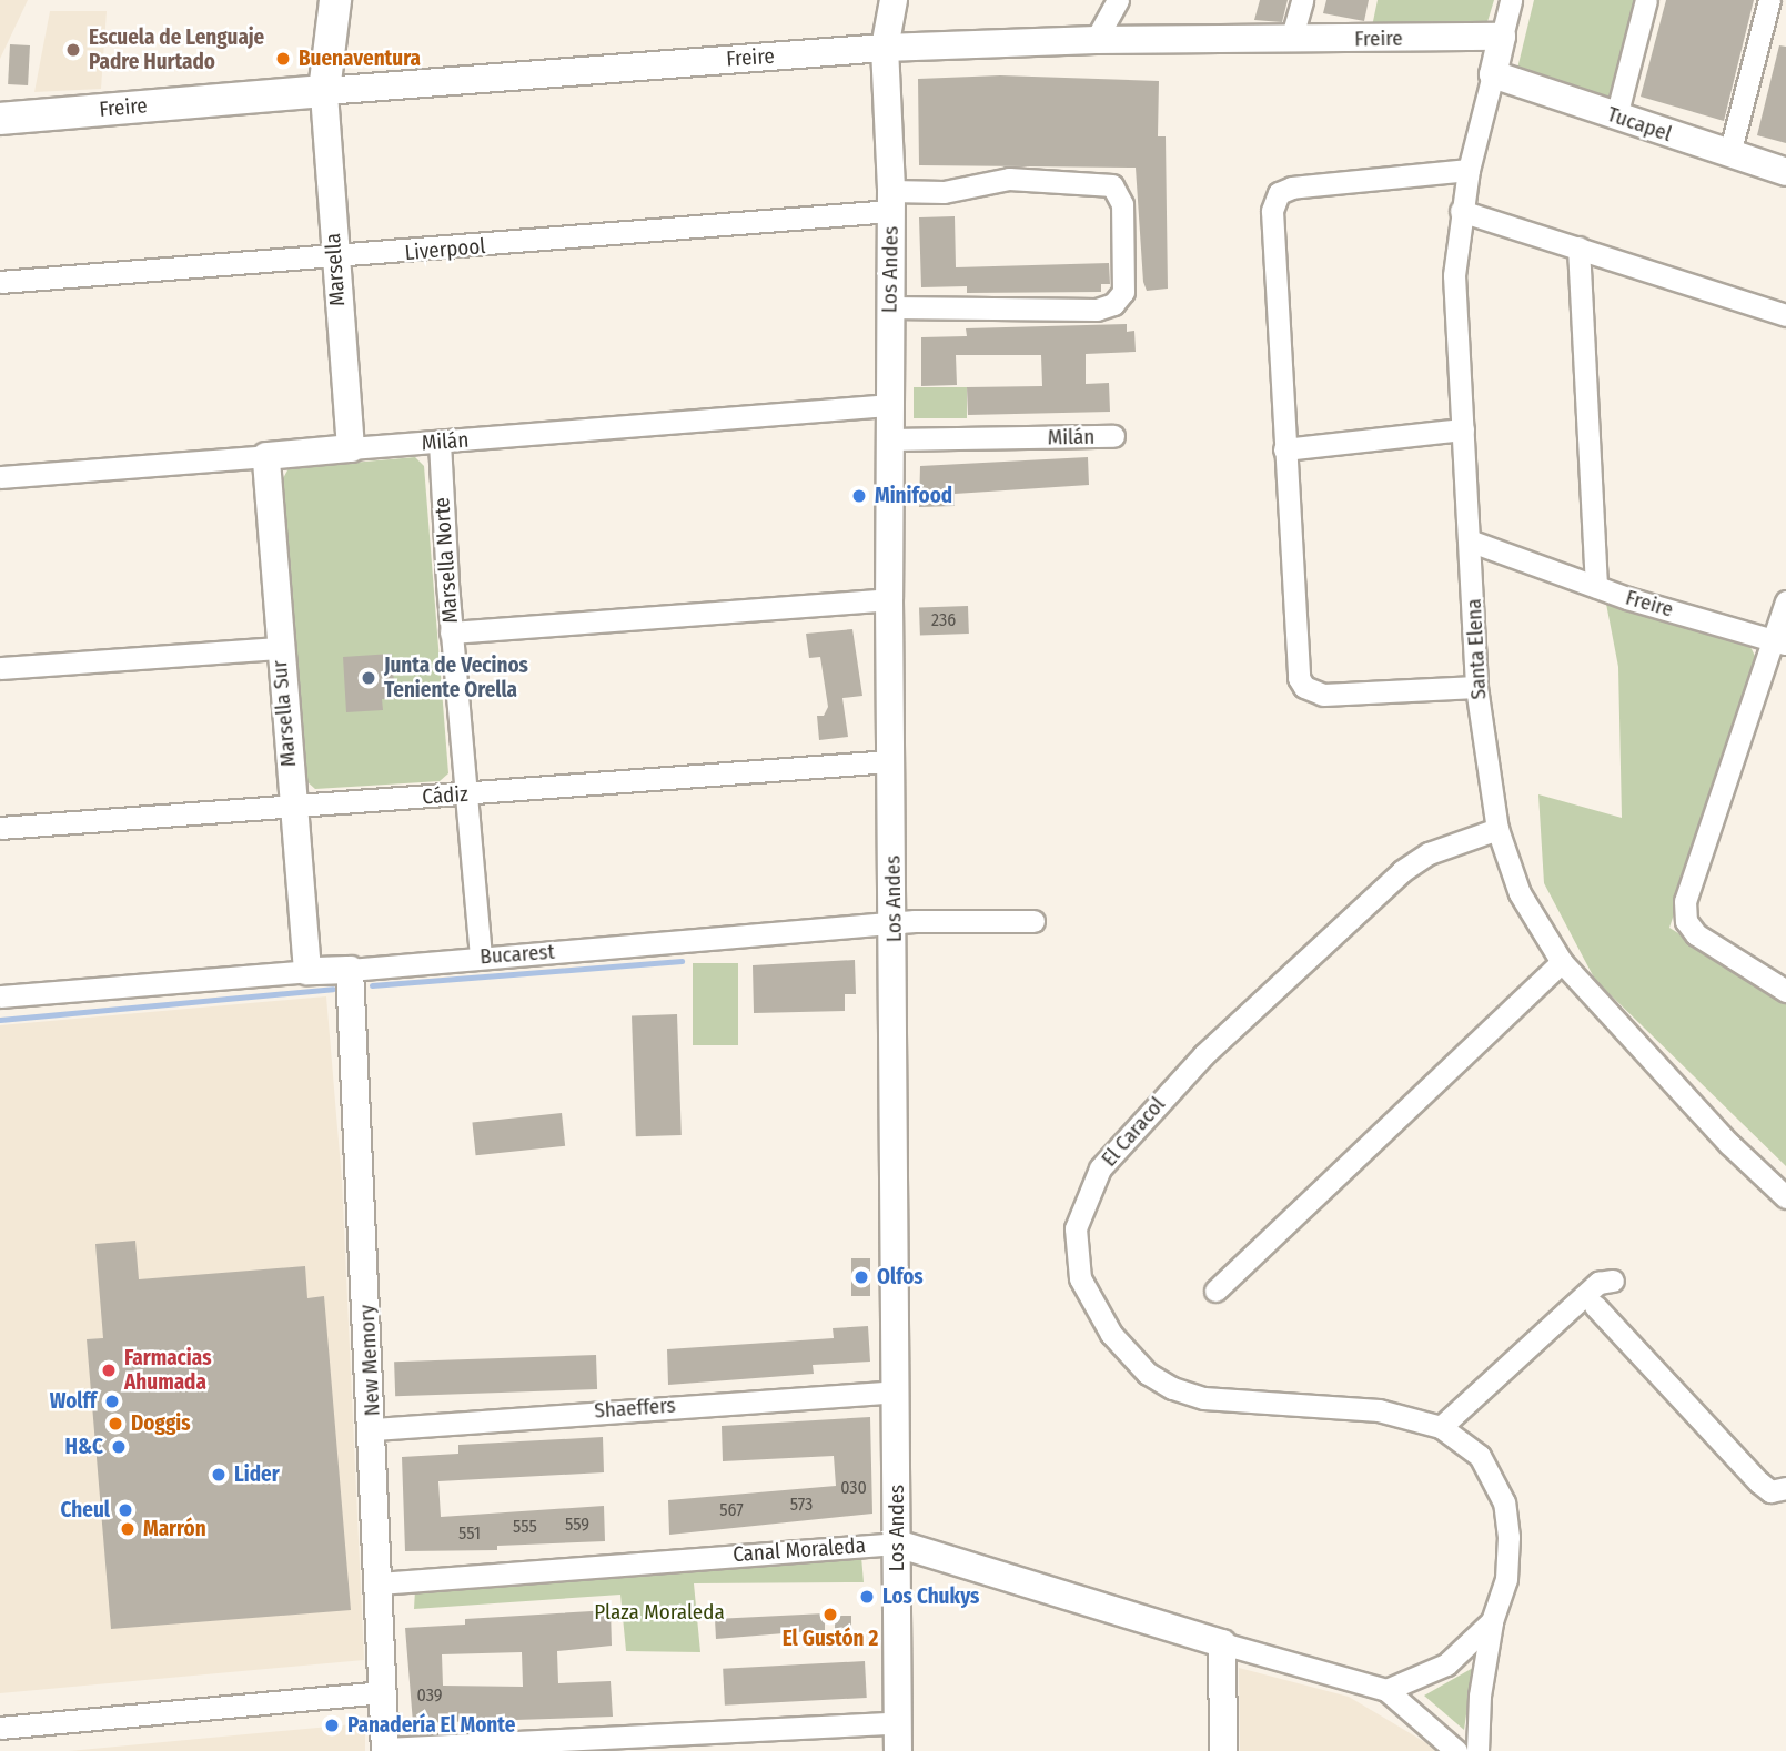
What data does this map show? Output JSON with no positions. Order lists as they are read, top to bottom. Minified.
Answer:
{"streets":{"main road":["Freire"],"street":["Tucapel","Liverpool","Marsella","Los Andes","Milán","Marsella Norte","Santa Elena","Marsella Sur","Cádiz","Bucarest","El Caracol","New Memory","Shaeffers","Canal Moraleda"]},"crossings":[["Freire","Marsella"],["Freire","Los Andes"],["Freire","Santa Elena"],["Tucapel","Santa Elena"],["Liverpool","Marsella"],["Liverpool","Los Andes"],["Marsella","Milán"],["Los Andes","Milán"],["Los Andes","Cádiz"],["Los Andes","Bucarest"],["Los Andes","Shaeffers"],["Los Andes","Canal Moraleda"],["Milán","Marsella Norte"],["Milán","Marsella Sur"],["Marsella Norte","Cádiz"],["Marsella Norte","Bucarest"],["Santa Elena","El Caracol"],["Marsella Sur","Cádiz"],["Marsella Sur","Bucarest"],["Bucarest","New Memory"],["El Caracol","Canal Moraleda"],["New Memory","Shaeffers"],["New Memory","Canal Moraleda"]],"parks":["Plaza Moraleda"],"places":["Escuela de Lenguaje Padre Hurtado","Buenaventura","Minifood","Junta de Vecinos Teniente Orella","Olfos","Farmacias Ahumada","Wolff","Doggis","H&C","Lider","Cheul","Marrón","Los Chukys","El Gustón 2","Panadería El Monte"],"house_numbers":["236","030","573","567","559","555","551","039"]}
